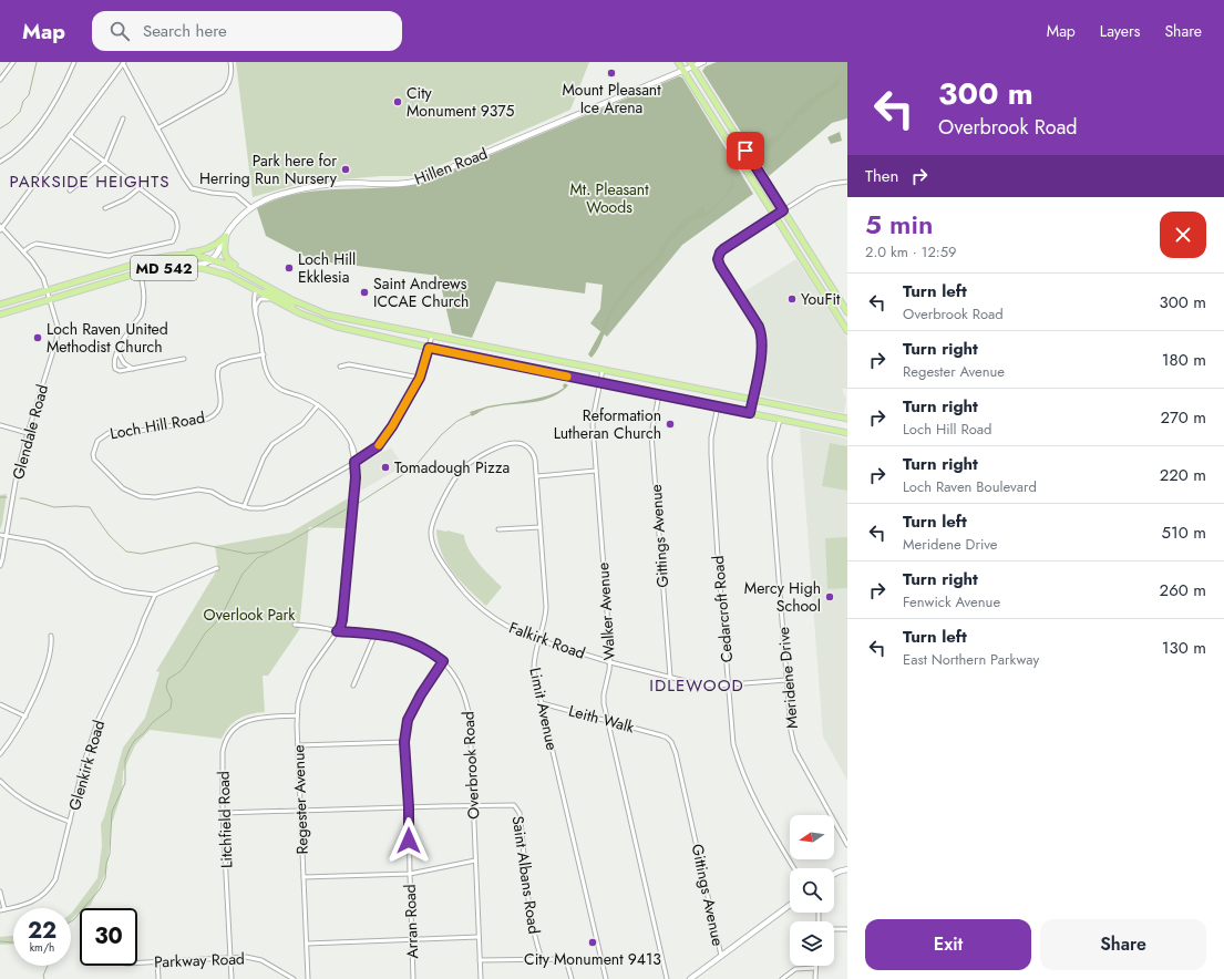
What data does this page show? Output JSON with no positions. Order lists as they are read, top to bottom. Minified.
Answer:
{"streets":{"main road":["MD 542"],"street":["Hillen Road","Loch Hill Road","Glendale Road","Gittings Avenue","Cedarcroft Road","Walker Avenue","Falkirk Road","Meridene Drive","Limit Avenue","Leith Walk","Glenkirk Road","Overbrook Road","Regester Avenue","Litchfield Road","Saint Albans Road","Arran Road","Parkway Road"]},"crossings":[["Hillen Road","MD 542"],["MD 542","Loch Hill Road"],["MD 542","Glendale Road"],["MD 542","Walker Avenue"],["MD 542","Regester Avenue"],["Loch Hill Road","Regester Avenue"],["Gittings Avenue","Falkirk Road"],["Gittings Avenue","Leith Walk"],["Cedarcroft Road","Falkirk Road"],["Walker Avenue","Falkirk Road"],["Walker Avenue","Leith Walk"],["Falkirk Road","Meridene Drive"],["Falkirk Road","Limit Avenue"],["Limit Avenue","Leith Walk"],["Overbrook Road","Regester Avenue"],["Overbrook Road","Saint Albans Road"],["Overbrook Road","Arran Road"],["Regester Avenue","Litchfield Road"],["Regester Avenue","Saint Albans Road"],["Litchfield Road","Saint Albans Road"],["Litchfield Road","Parkway Road"],["Saint Albans Road","Arran Road"]],"districts":["PARKSIDE HEIGHTS","IDLEWOOD"],"parks":["Mt. Pleasant Woods","Overlook Park"],"places":["Mount Pleasant Ice Arena","City Monument 9375","Park here for Herring Run Nursery","Loch Hill Ekklesia","Saint Andrews ICCAE Church","YouFit","Loch Raven United Methodist Church","Reformation Lutheran Church","Tomadough Pizza","Mercy High School","City Monument 9413"],"north":"left","page":{"header":"Map","search":"Search here","nav":["Map","Layers","Share"],"turn":["300 m","Overbrook Road"],"then":"Then","heading":["5 min","2.0 km · 12:59"],"list":[{"name":"Turn left","note":"Overbrook Road","value":"300 m"},{"name":"Turn right","note":"Regester Avenue","value":"180 m"},{"name":"Turn right","note":"Loch Hill Road","value":"270 m"},{"name":"Turn right","note":"Loch Raven Boulevard","value":"220 m"},{"name":"Turn left","note":"Meridene Drive","value":"510 m"},{"name":"Turn right","note":"Fenwick Avenue","value":"260 m"},{"name":"Turn left","note":"East Northern Parkway","value":"130 m"}],"speed":"22 km/h","limit":"30","buttons":["Exit","Share"]}}
